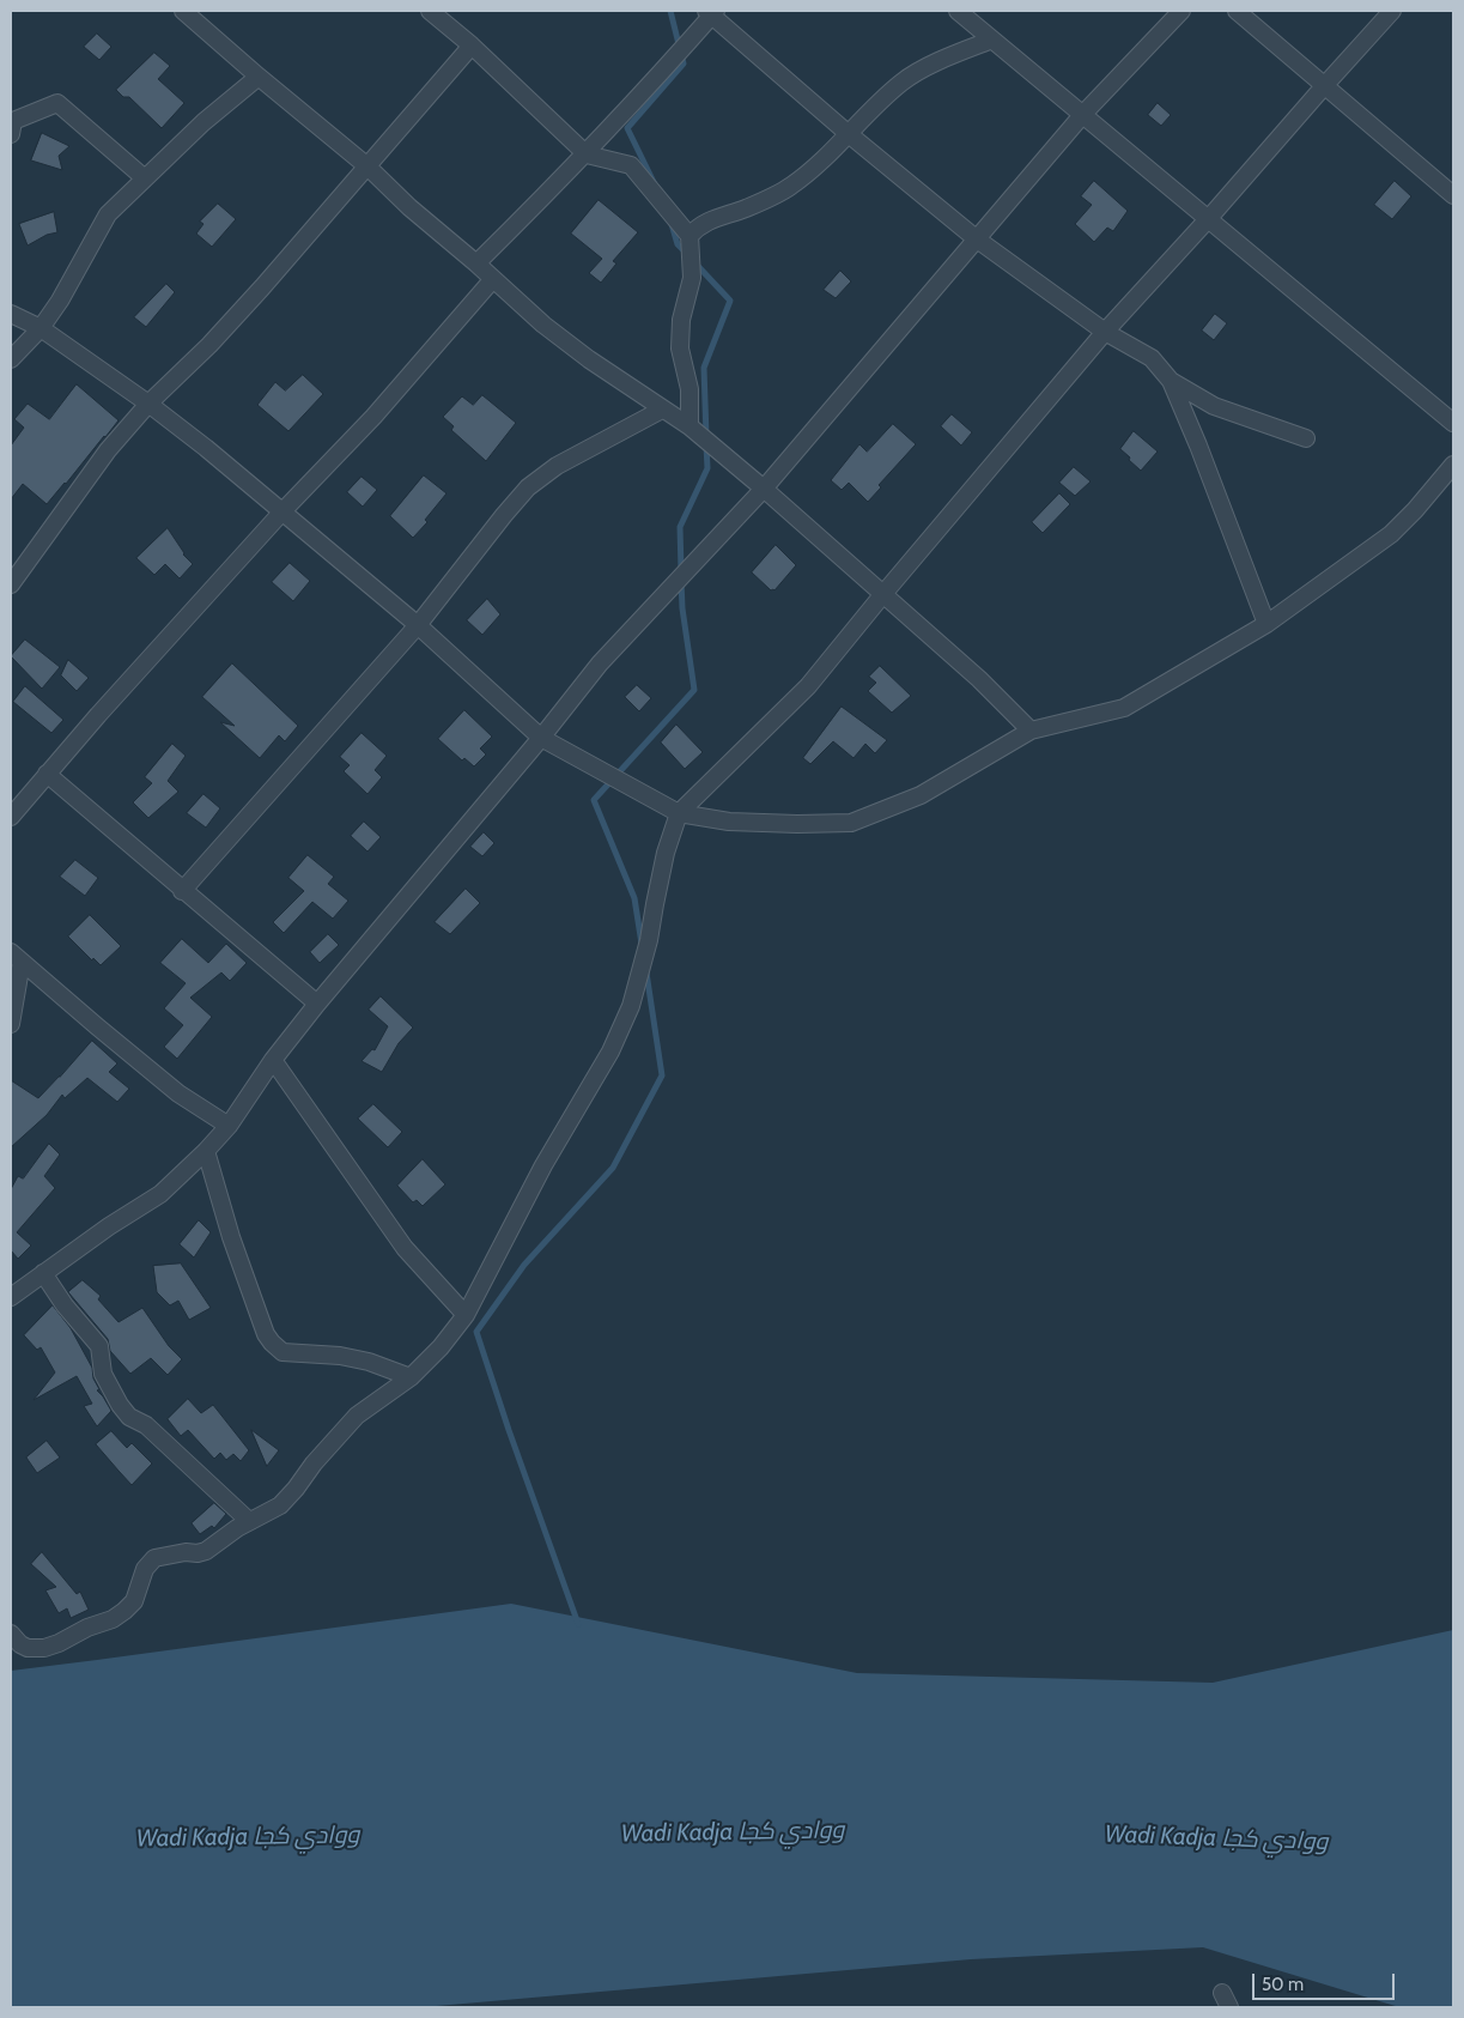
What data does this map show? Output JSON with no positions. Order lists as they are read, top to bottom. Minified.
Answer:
{"water":["Wadi Kadja ووادي كجا"],"scale_bar":"50 m"}
